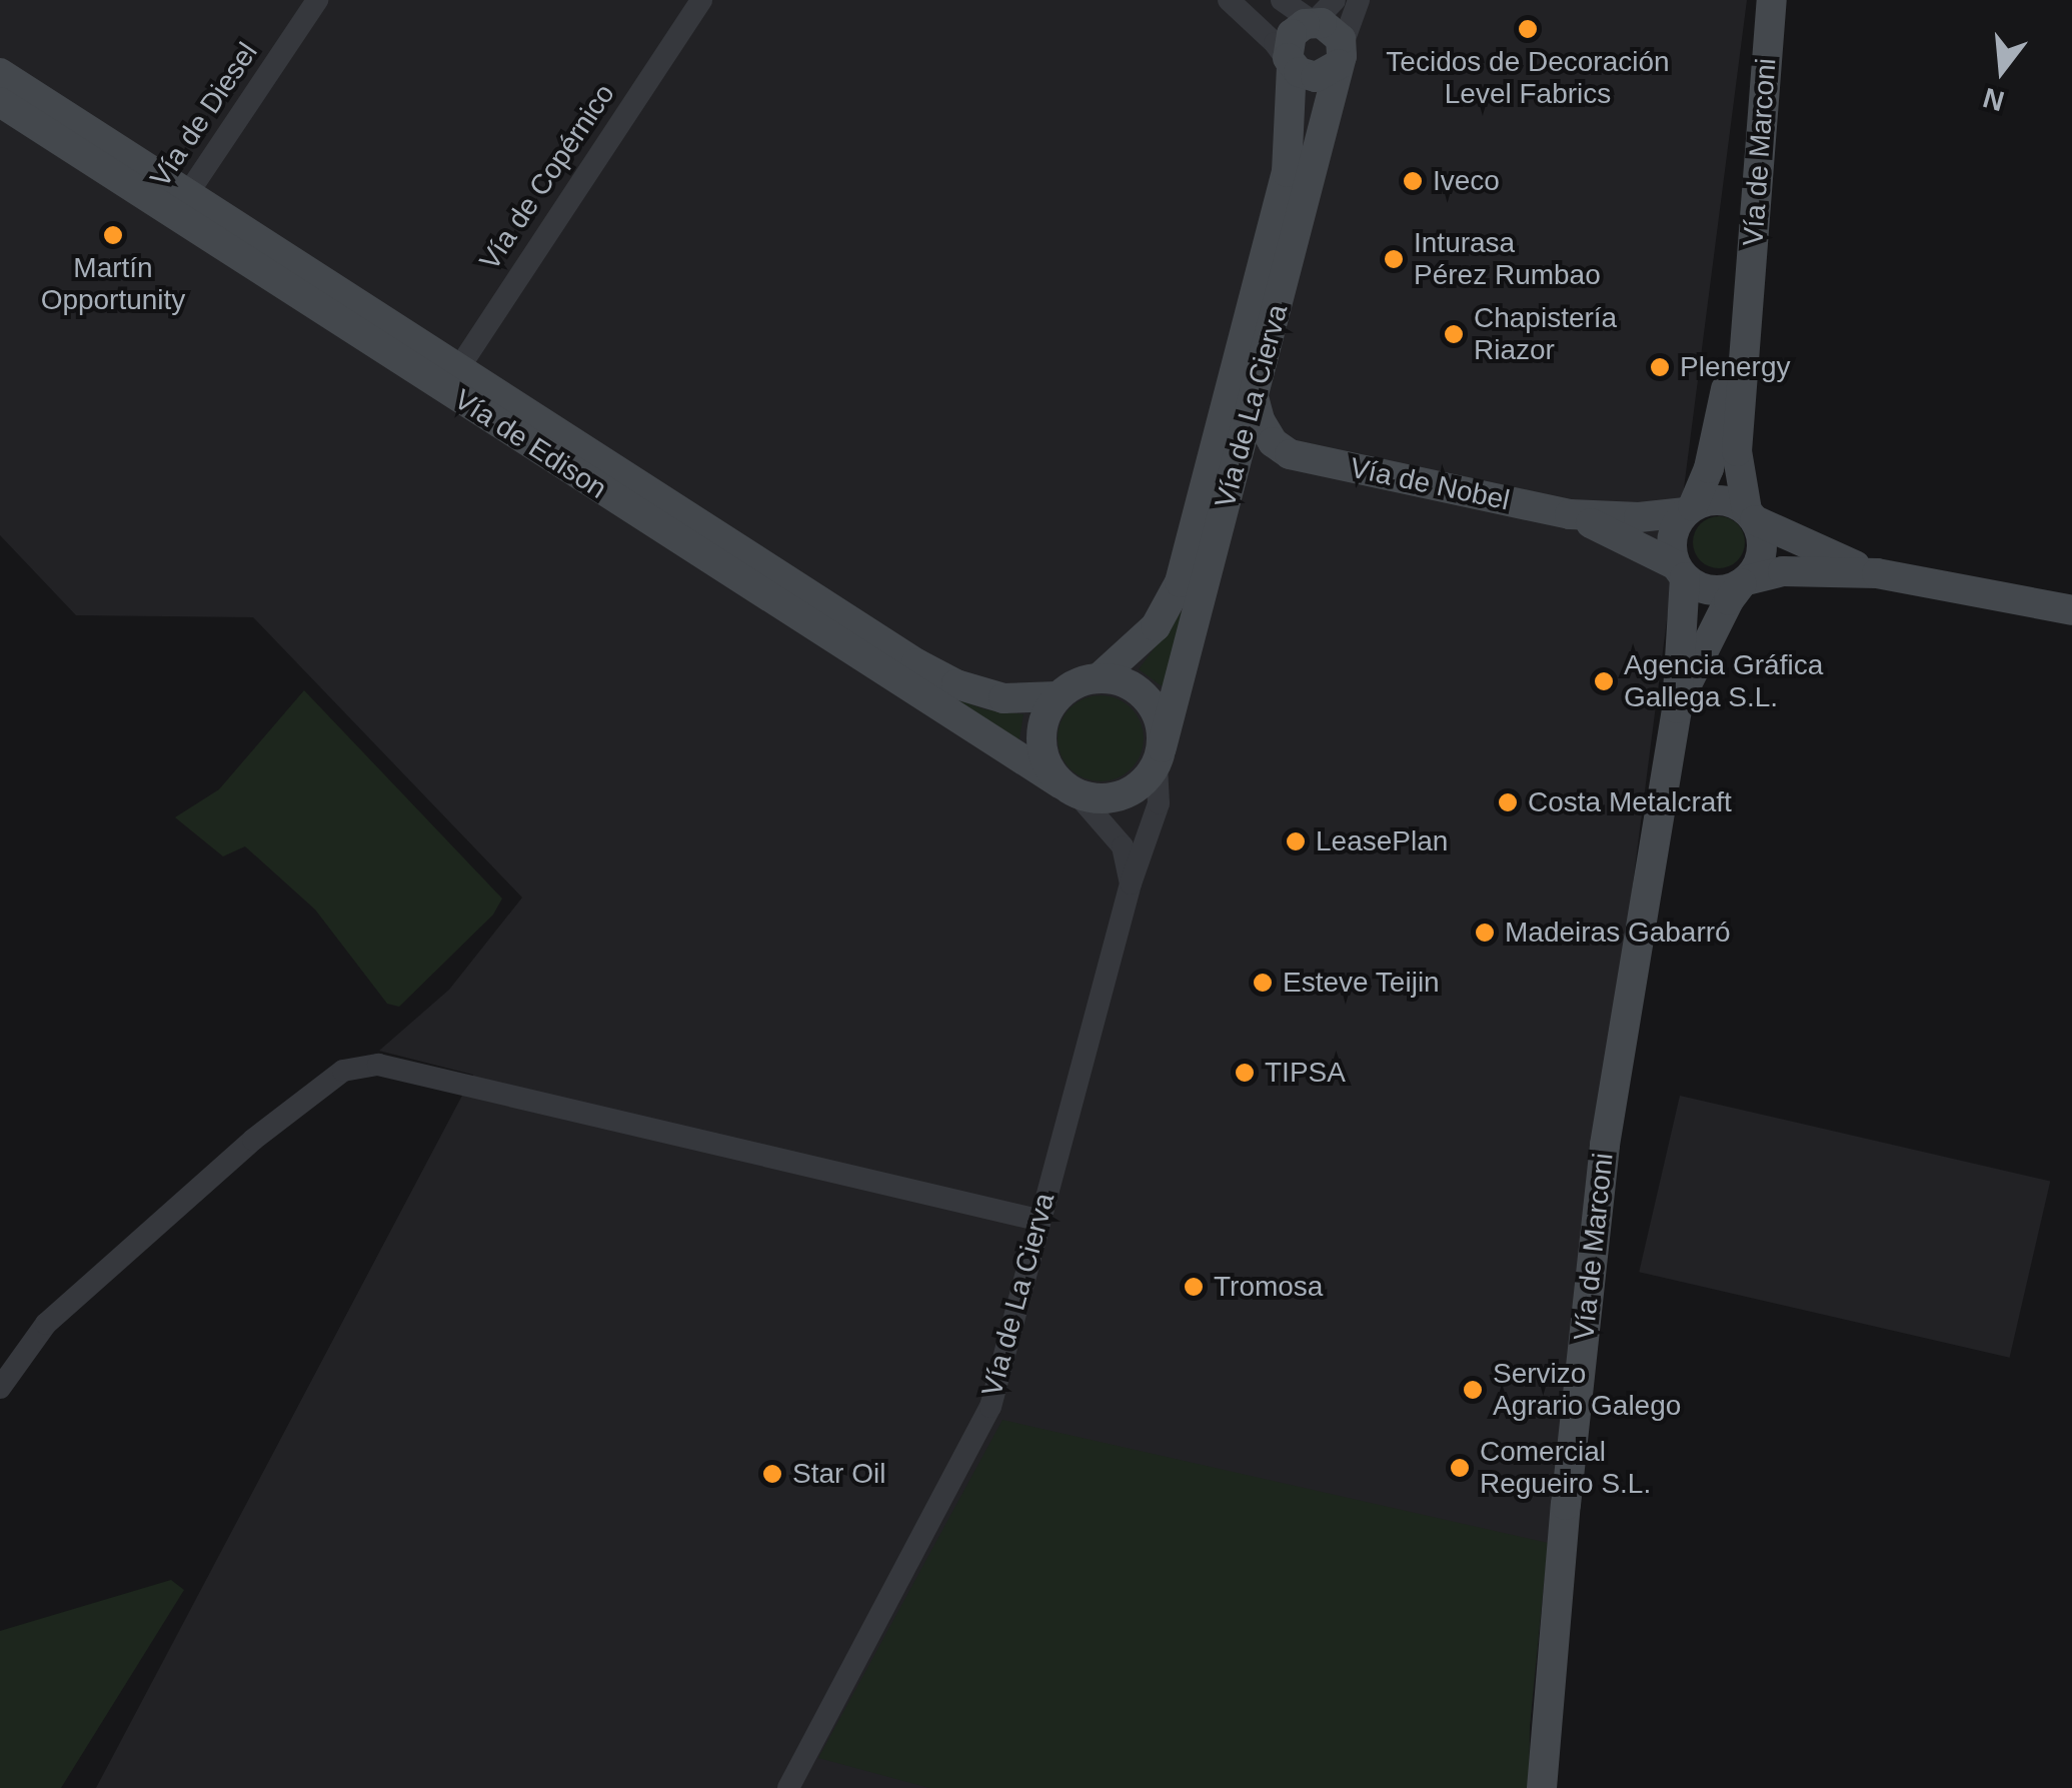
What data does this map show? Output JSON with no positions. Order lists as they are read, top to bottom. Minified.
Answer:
{"streets":{"main road":["Vía de Marconi","Vía de La Cierva","Vía de Edison","Vía de Nobel"],"street":["Vía de Diesel","Vía de Copérnico"]},"crossings":[["Vía de Diesel","Vía de Edison"],["Vía de Marconi","Vía de Nobel"],["Vía de Copérnico","Vía de Edison"],["Vía de La Cierva","Vía de Edison"]],"places":["Tecidos de Decoración Level Fabrics","Iveco","Martín Opportunity","Inturasa Pérez Rumbao","Chapistería Riazor","Plenergy","Agencia Gráfica Gallega S.L.","Costa Metalcraft","LeasePlan","Madeiras Gabarró","Esteve Teijin","TIPSA","Tromosa","Servizo Agrario Galego","Comercial Regueiro S.L.","Star Oil"],"north":"bottom"}
